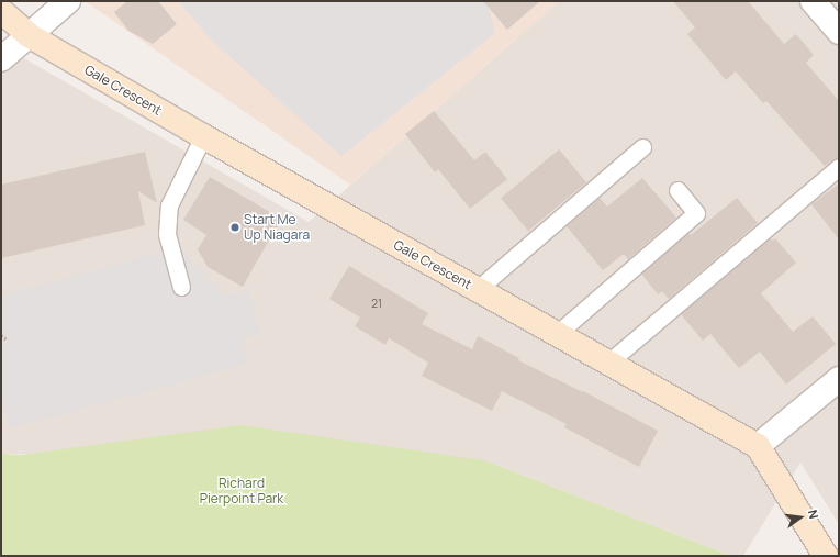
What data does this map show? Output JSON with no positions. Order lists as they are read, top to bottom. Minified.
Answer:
{"streets":{"street":["Gale Crescent"]},"parks":["Richard Pierpoint Park"],"places":["Start Me Up Niagara"],"house_numbers":["21"],"north":"right"}
